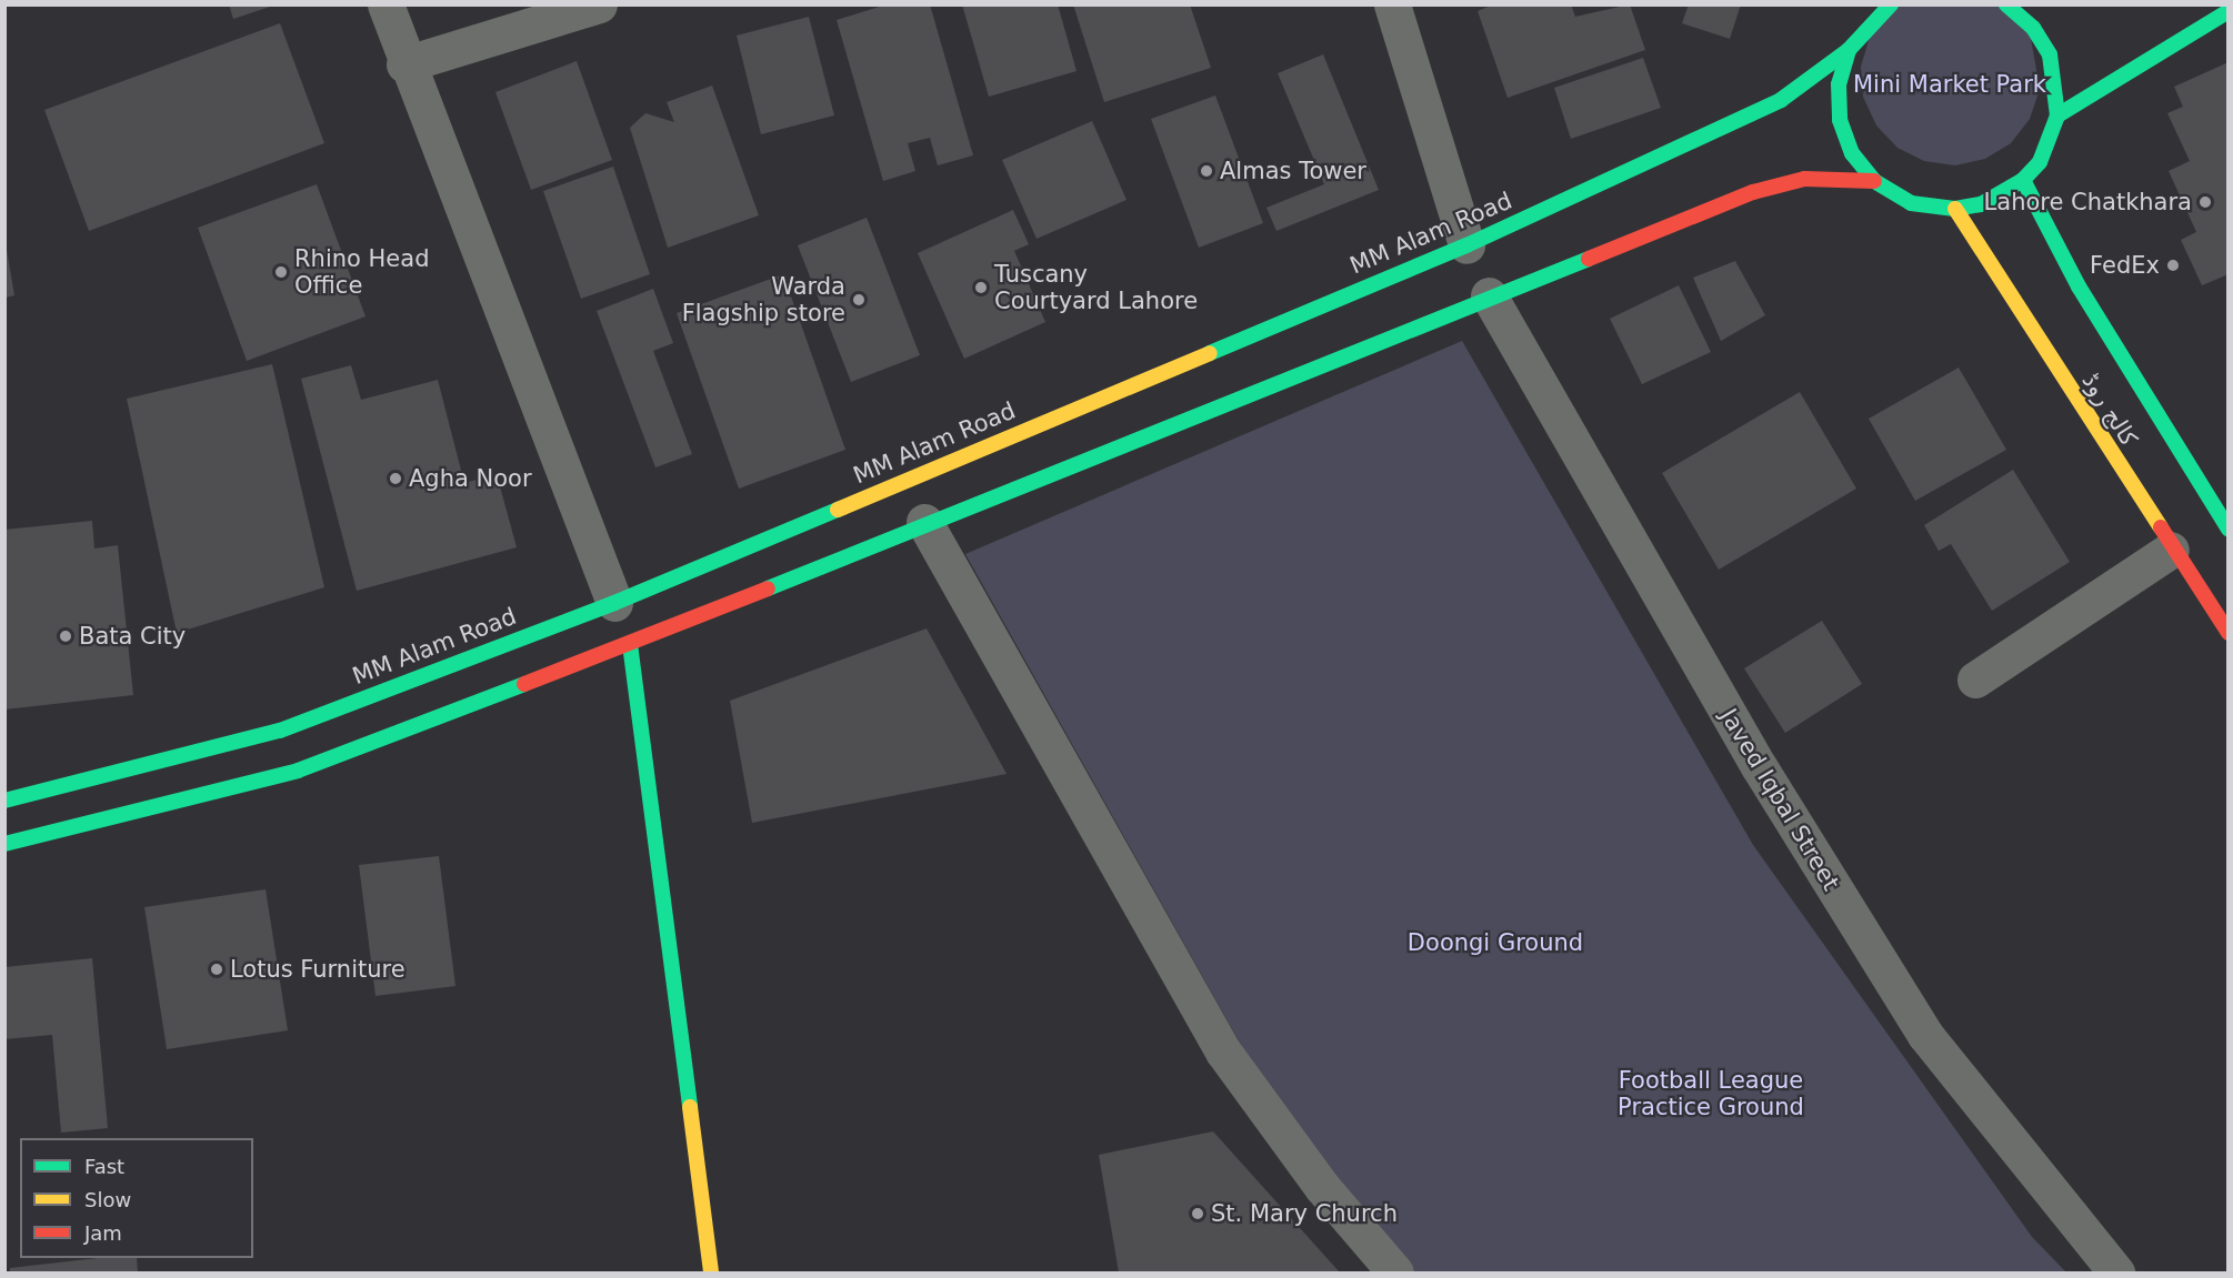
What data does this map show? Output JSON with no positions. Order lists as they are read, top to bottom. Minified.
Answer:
{"streets":{"street":["MM Alam Road","کالج روڈ","Javed Iqbal Street"]},"parks":["Mini Market Park","Doongi Ground","Football League Practice Ground"],"places":["Almas Tower","Lahore Chatkhara","FedEx","Rhino Head Office","Tuscany Courtyard Lahore","Warda Flagship store","Agha Noor","Bata City","Lotus Furniture","St. Mary Church"],"legend":["Fast","Slow","Jam"]}
